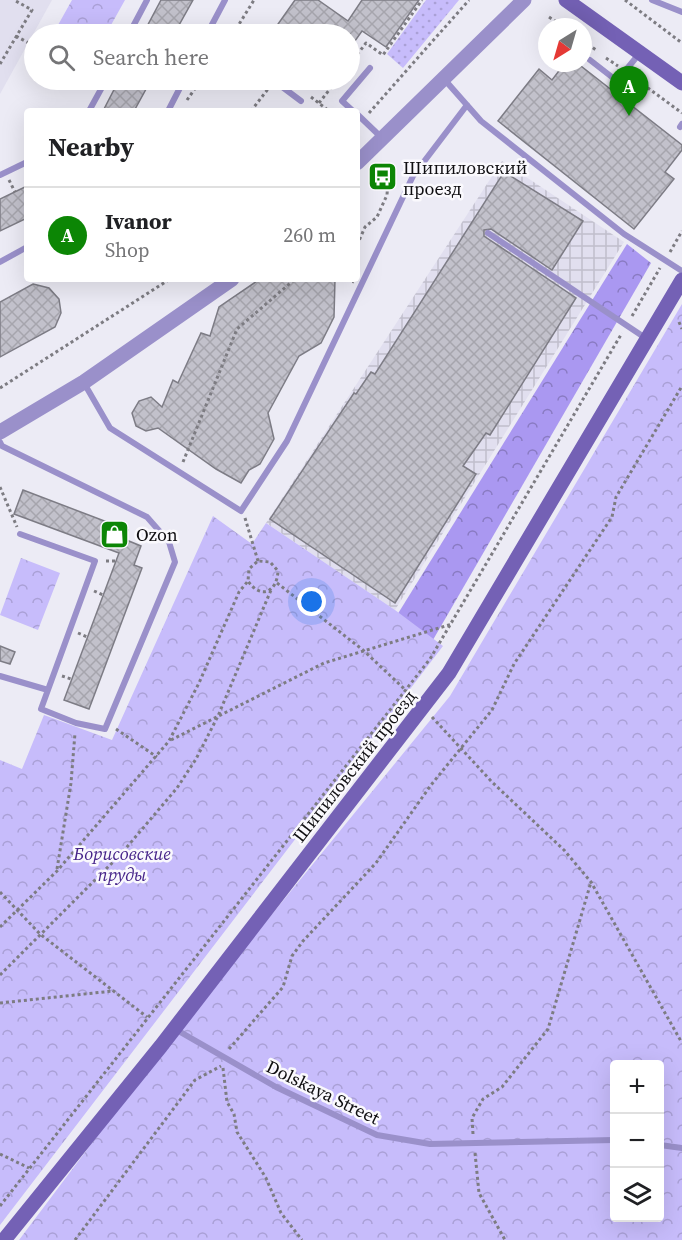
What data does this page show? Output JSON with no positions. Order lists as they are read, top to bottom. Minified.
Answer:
{"streets":{"main road":["Шипиловский проезд"],"lane":["Dolskaya Street"]},"crossings":[["Шипиловский проезд","Dolskaya Street"]],"parks":["Борисовские пруды"],"places":{"bus stop":["Шипиловский проезд"],"shop":["Ozon"]},"north":"bottom left","page":{"search":"Search here","pins":"A","heading":"Nearby","list":[{"mark":"A","name":"Ivanor","note":"Shop","value":"260 m"}],"map_buttons":["+","−"]}}
